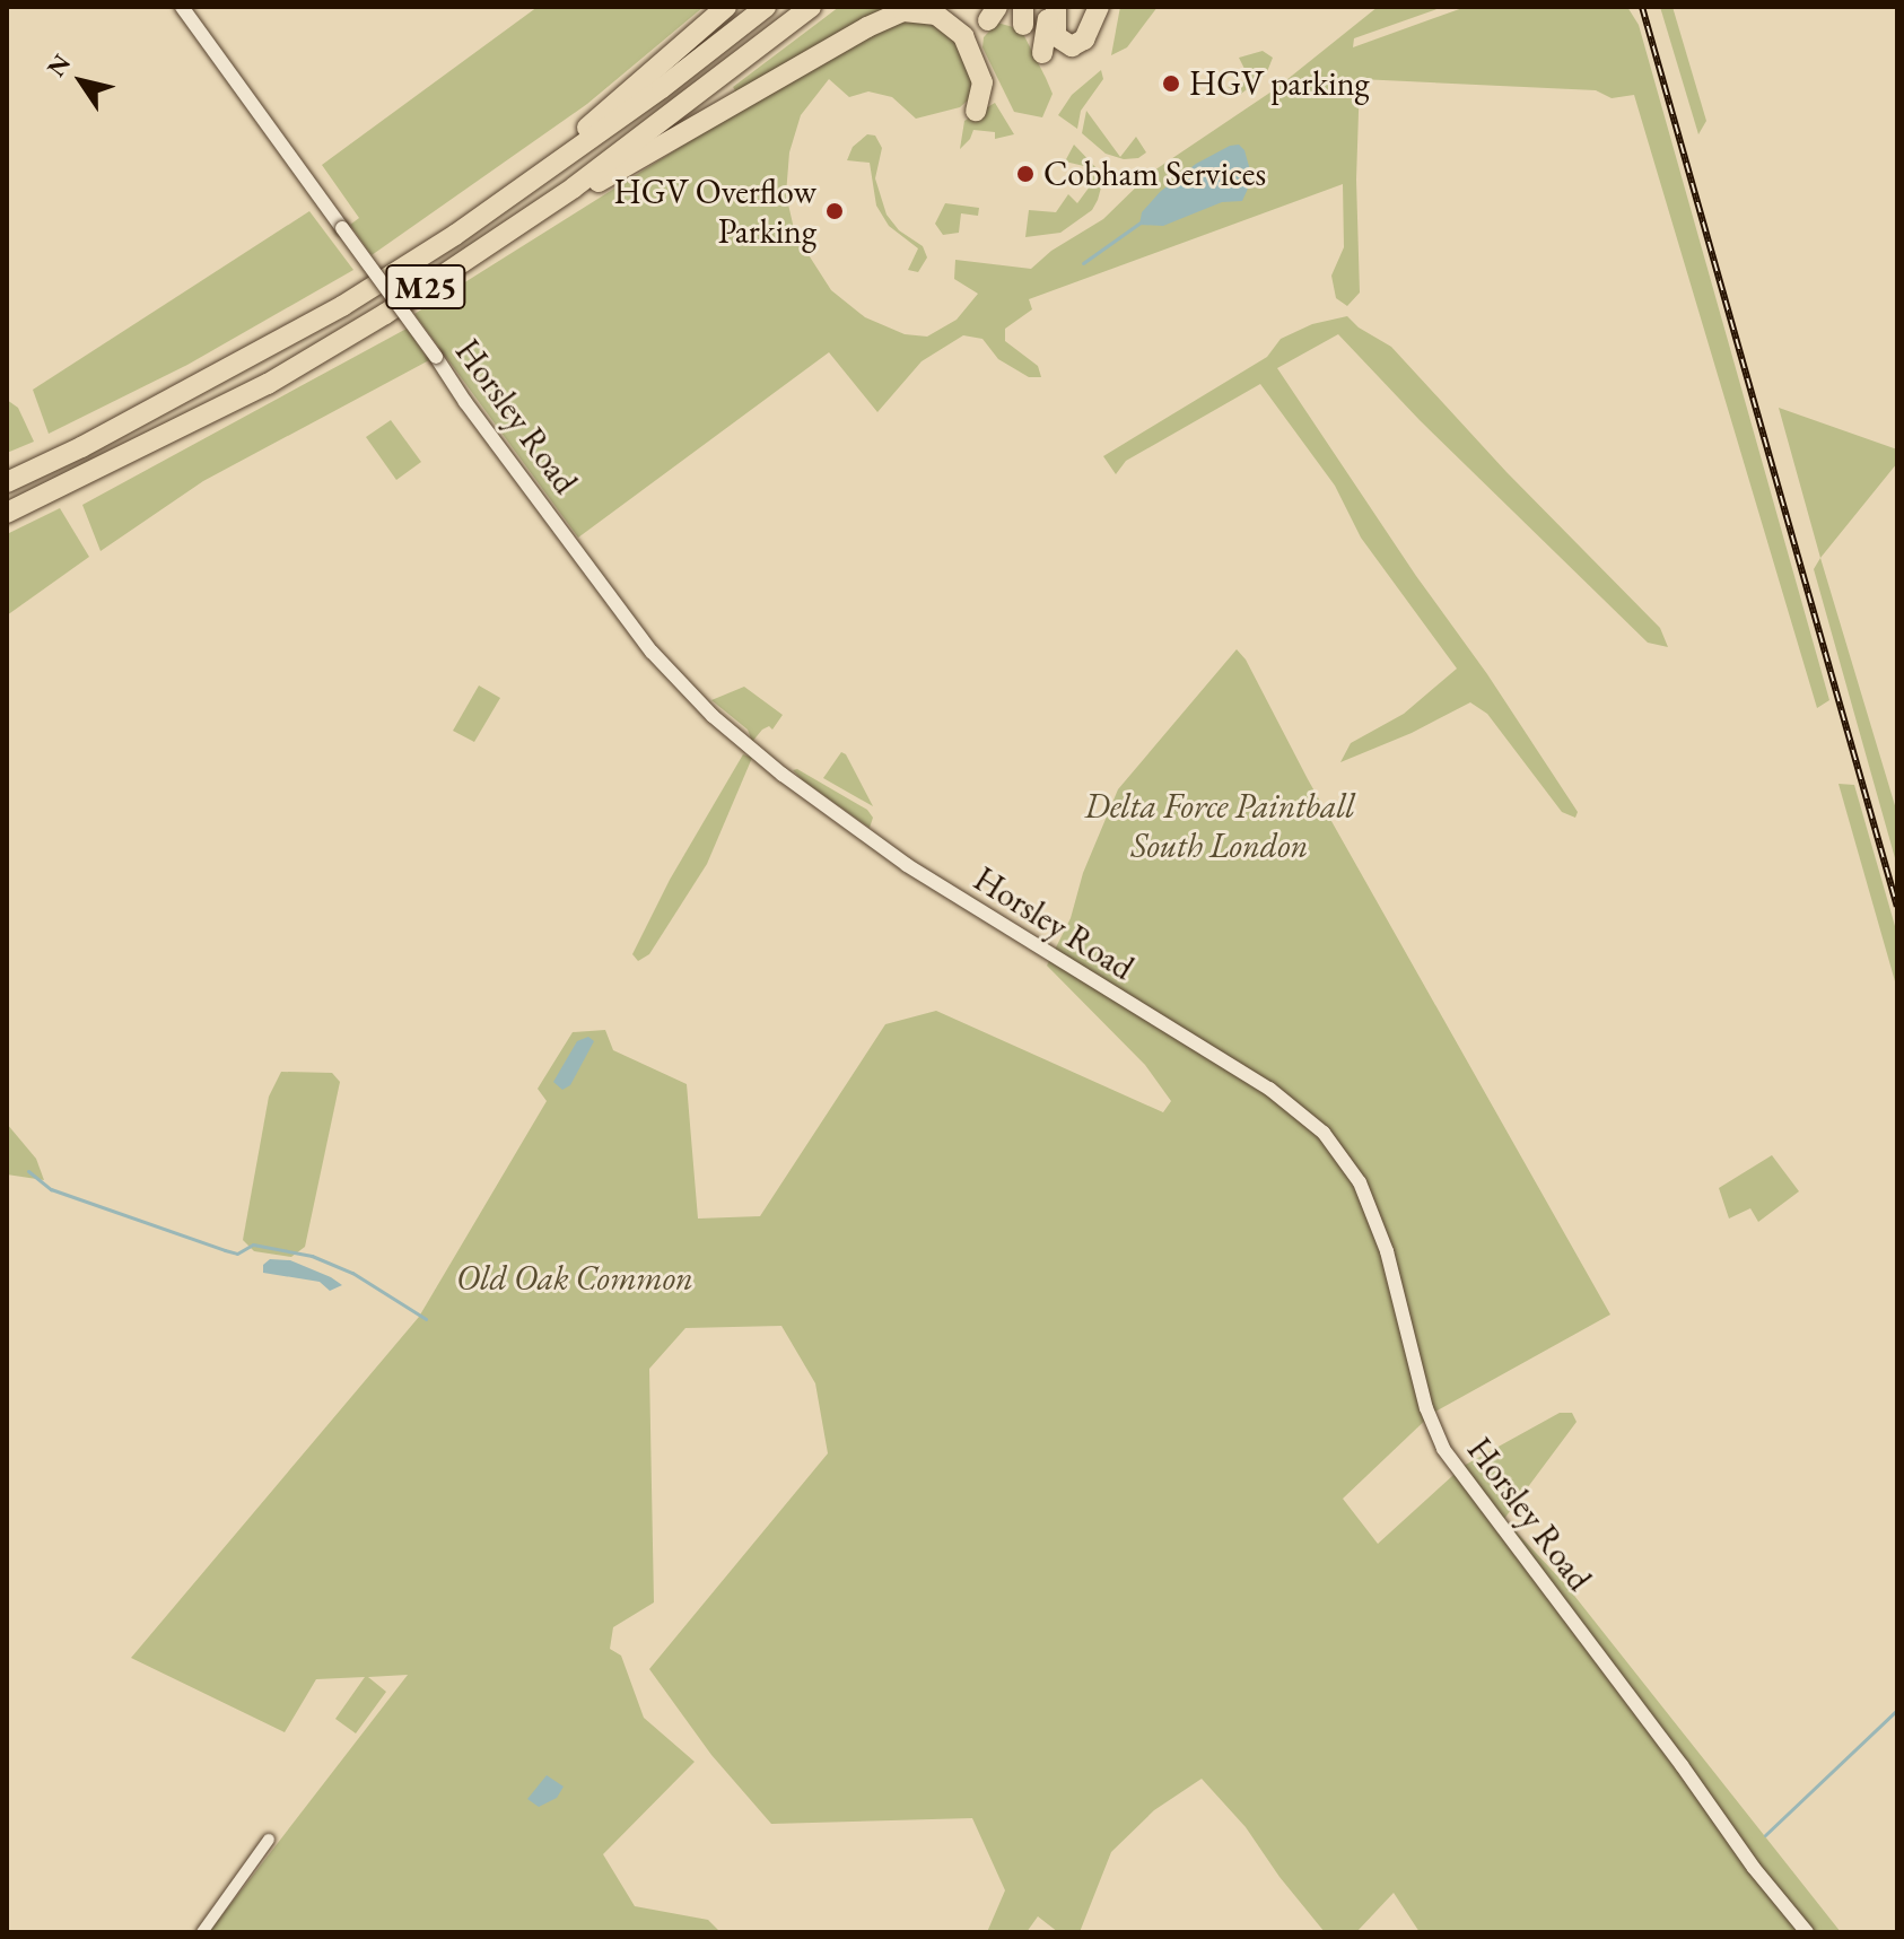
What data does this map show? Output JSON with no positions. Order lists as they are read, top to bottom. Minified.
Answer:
{"streets":{"highway":["M25"],"street":["Horsley Road"]},"parks":["Delta Force Paintball South London","Old Oak Common"],"places":["HGV parking","Cobham Services","HGV Overflow Parking"],"north":"top left"}
